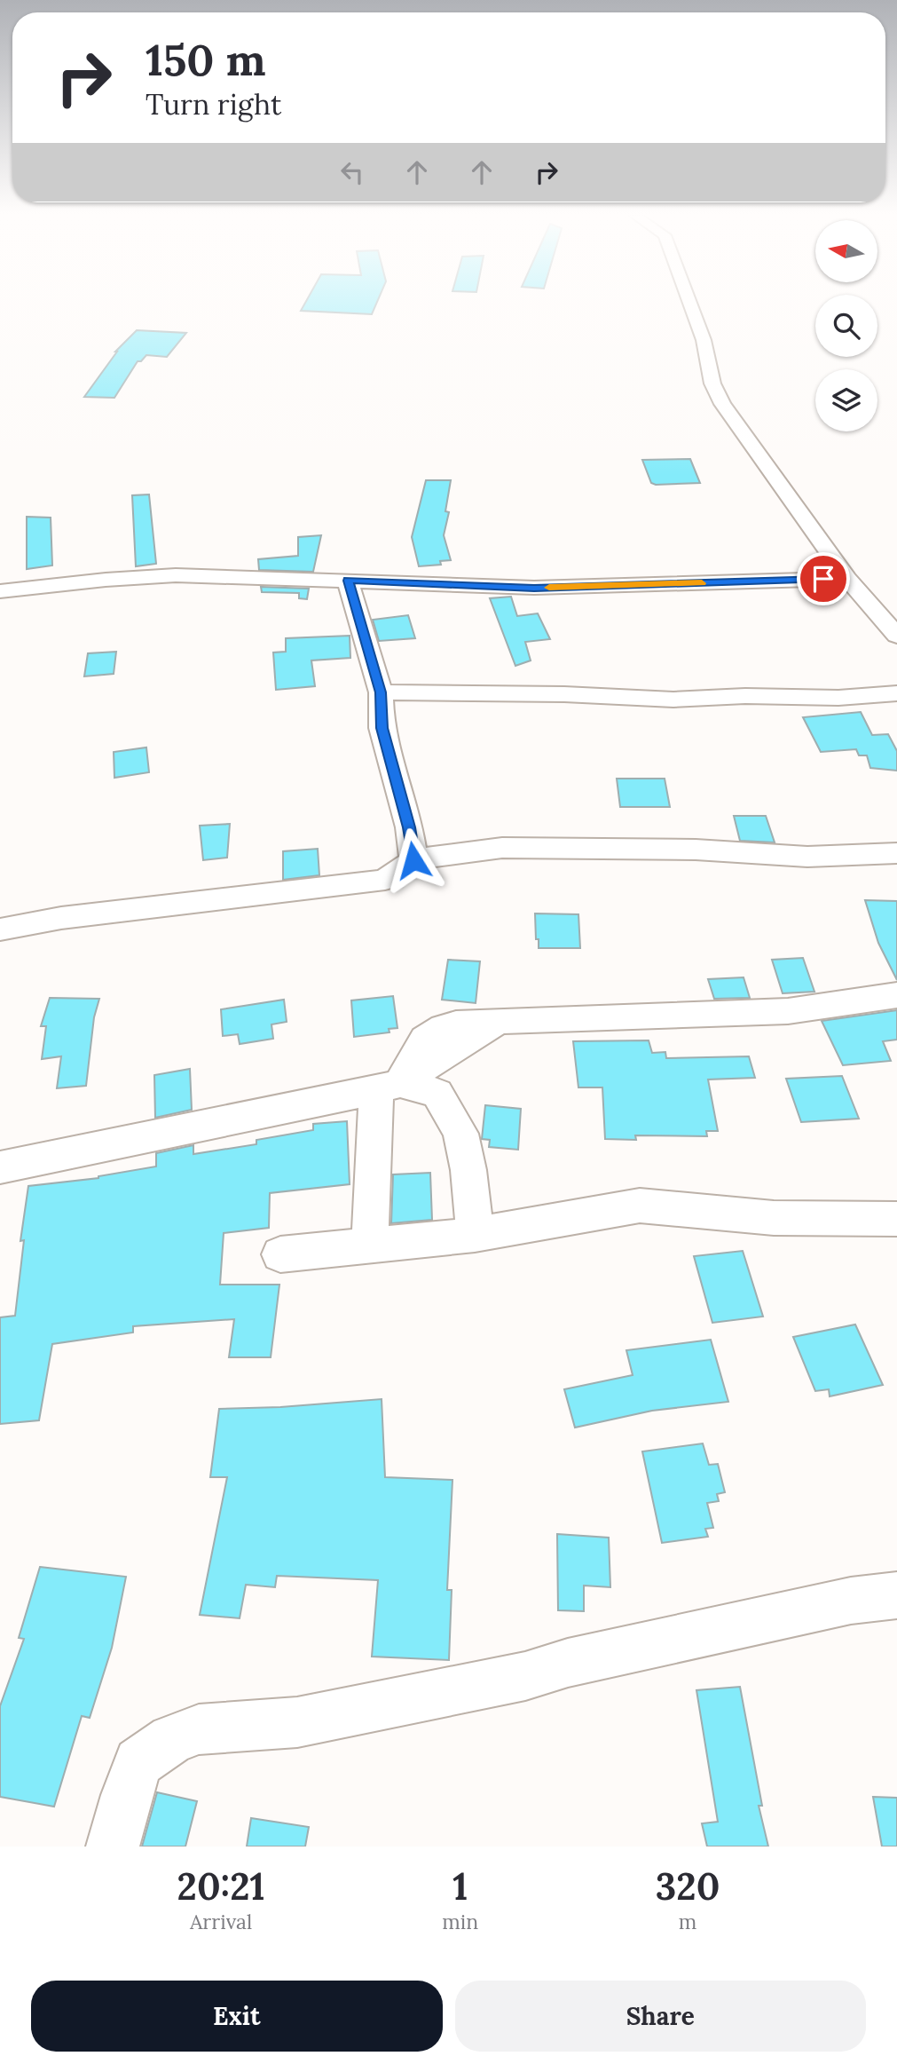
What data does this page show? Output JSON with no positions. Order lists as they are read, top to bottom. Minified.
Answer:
{"north":"left","page":{"turn":["150 m","Turn right"],"eta":["20:21","Arrival","1","min","320","m"],"buttons":["Exit","Share"]}}
